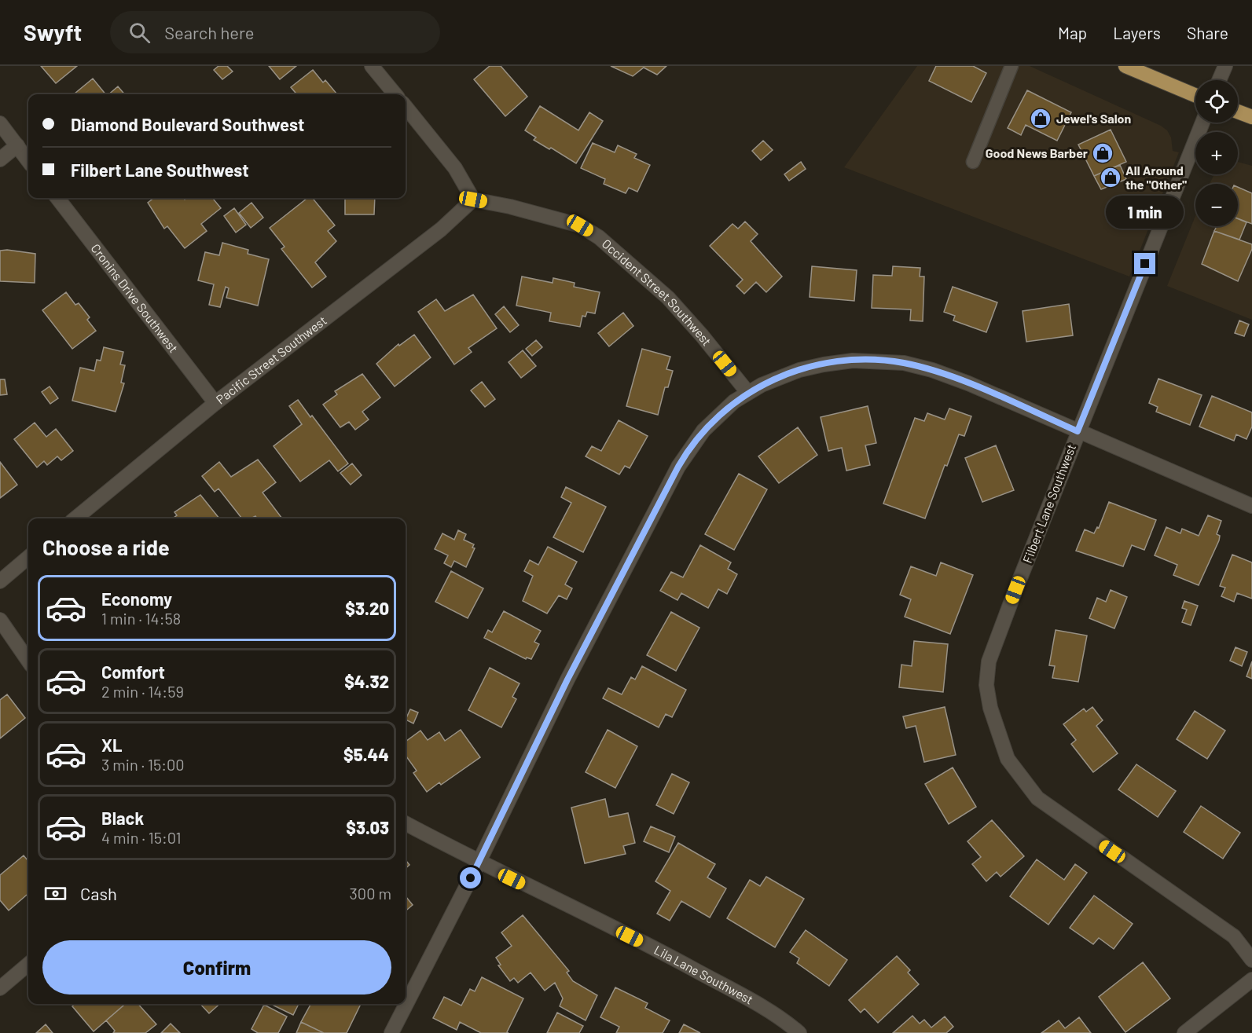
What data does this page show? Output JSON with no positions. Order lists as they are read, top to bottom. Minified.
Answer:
{"streets":{"street":["Occident Street Southwest","Cronins Drive Southwest","Pacific Street Southwest","Filbert Lane Southwest","Lila Lane Southwest"]},"crossings":[["Occident Street Southwest","Pacific Street Southwest"],["Cronins Drive Southwest","Pacific Street Southwest"]],"places":{"shop":["Jewel's Salon","Good News Barber","All Around the \"Other\""]},"page":{"header":"Swyft","search":"Search here","nav":["Map","Layers","Share"],"map_buttons":["+","−"],"banner":["Diamond Boulevard Southwest","Filbert Lane Southwest"],"bubble":"1 min","heading":"Choose a ride","list":[{"name":"Economy","note":"1 min · 14:58","value":"$3.20"},{"name":"Comfort","note":"2 min · 14:59","value":"$4.32"},{"name":"XL","note":"3 min · 15:00","value":"$5.44"},{"name":"Black","note":"4 min · 15:01","value":"$3.03"}],"pay":["Cash","300 m"],"buttons":"Confirm"}}
